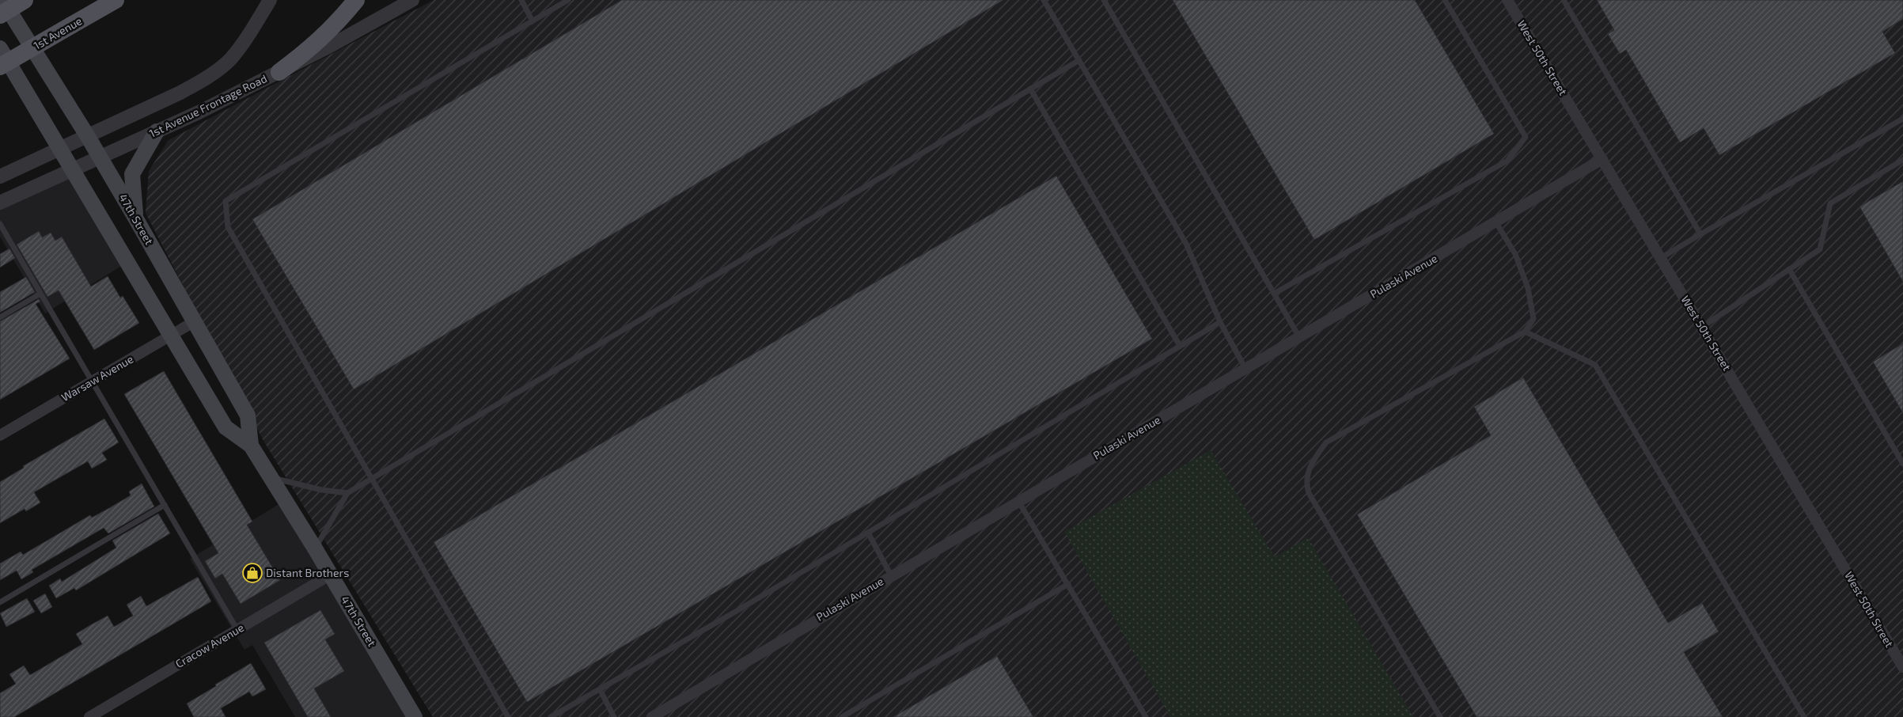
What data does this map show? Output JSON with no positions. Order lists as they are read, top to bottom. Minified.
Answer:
{"streets":{"main road":["1st Avenue","47th Street"],"street":["West 50th Street","1st Avenue Frontage Road","Pulaski Avenue","Warsaw Avenue","Cracow Avenue"]},"crossings":[["West 50th Street","Pulaski Avenue"],["1st Avenue Frontage Road","47th Street"],["47th Street","Warsaw Avenue"],["47th Street","Cracow Avenue"]],"places":{"shop":["Distant Brothers"]}}
